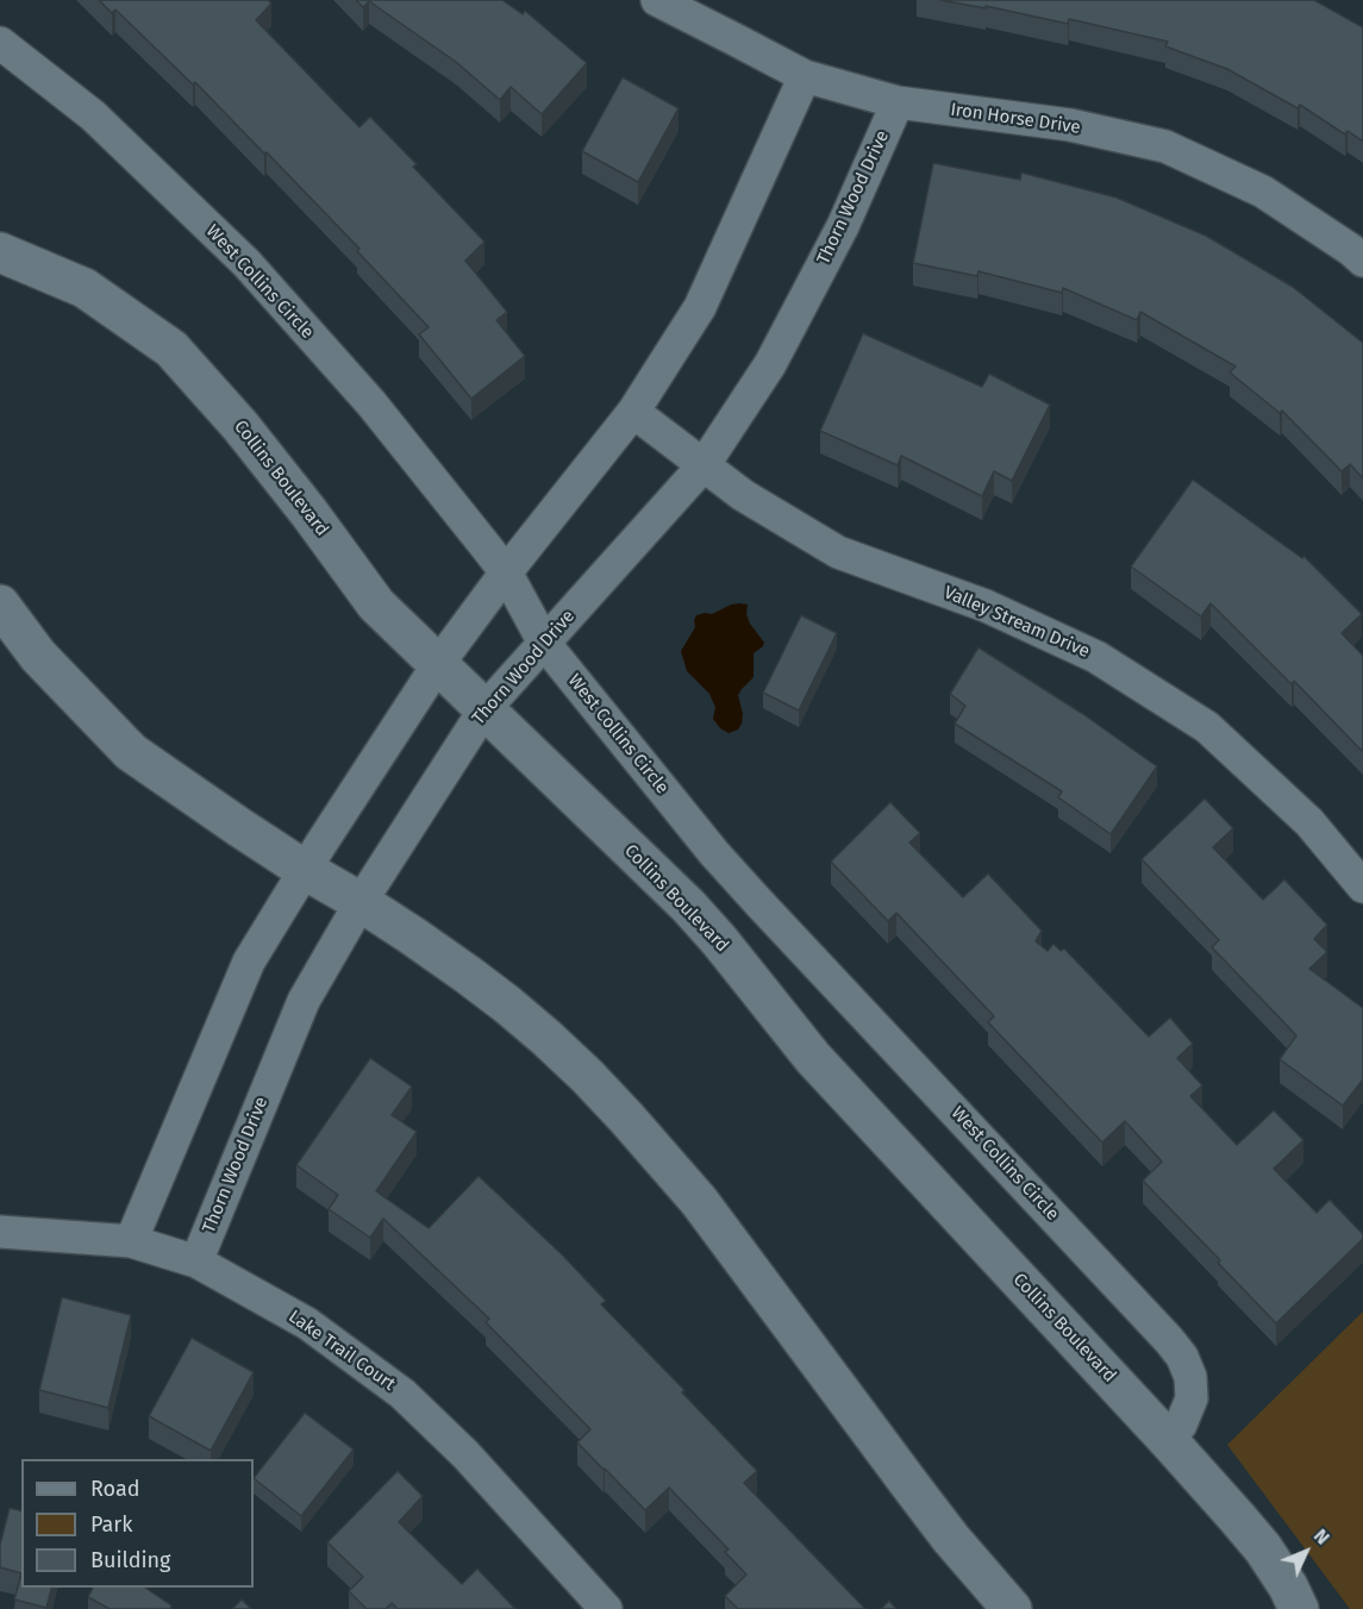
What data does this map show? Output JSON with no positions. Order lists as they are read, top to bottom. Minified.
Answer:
{"streets":{"street":["Iron Horse Drive","Thorn Wood Drive","West Collins Circle","Collins Boulevard","Valley Stream Drive","Lake Trail Court"]},"crossings":[["Iron Horse Drive","Thorn Wood Drive"],["Thorn Wood Drive","West Collins Circle"],["Thorn Wood Drive","Collins Boulevard"],["Thorn Wood Drive","Valley Stream Drive"],["Thorn Wood Drive","Lake Trail Court"],["West Collins Circle","Collins Boulevard"]],"legend":["Road","Park","Building"],"north":"top right"}
